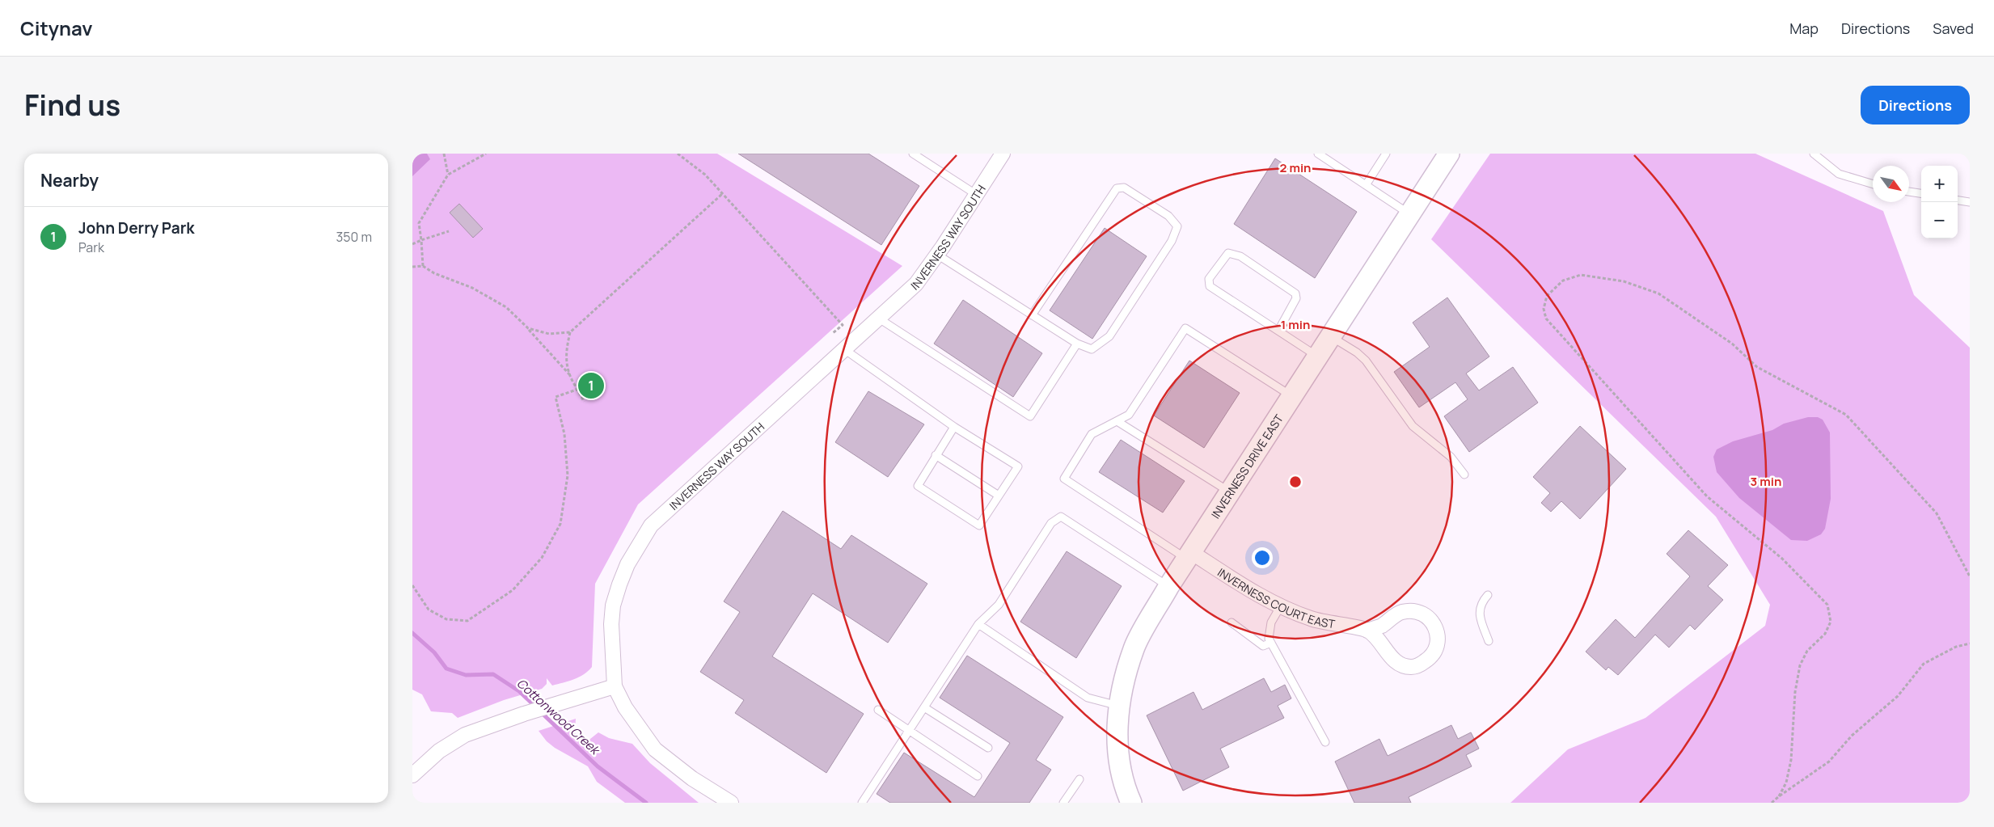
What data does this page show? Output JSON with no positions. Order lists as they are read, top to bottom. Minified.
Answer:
{"streets":{"main road":["INVERNESS DRIVE EAST"],"street":["INVERNESS WAY SOUTH","INVERNESS COURT EAST"]},"crossings":[["INVERNESS DRIVE EAST","INVERNESS COURT EAST"]],"water":["Cottonwood Creek"],"north":"bottom right","page":{"header":"Citynav","nav":["Map","Directions","Saved"],"title":"Find us","buttons":"Directions","heading":"Nearby","map_buttons":["+","−"],"list":[{"mark":"1","name":"John Derry Park","note":"Park","value":"350 m"}],"pins":"1"},"rings":["2 min","1 min","3 min"]}
